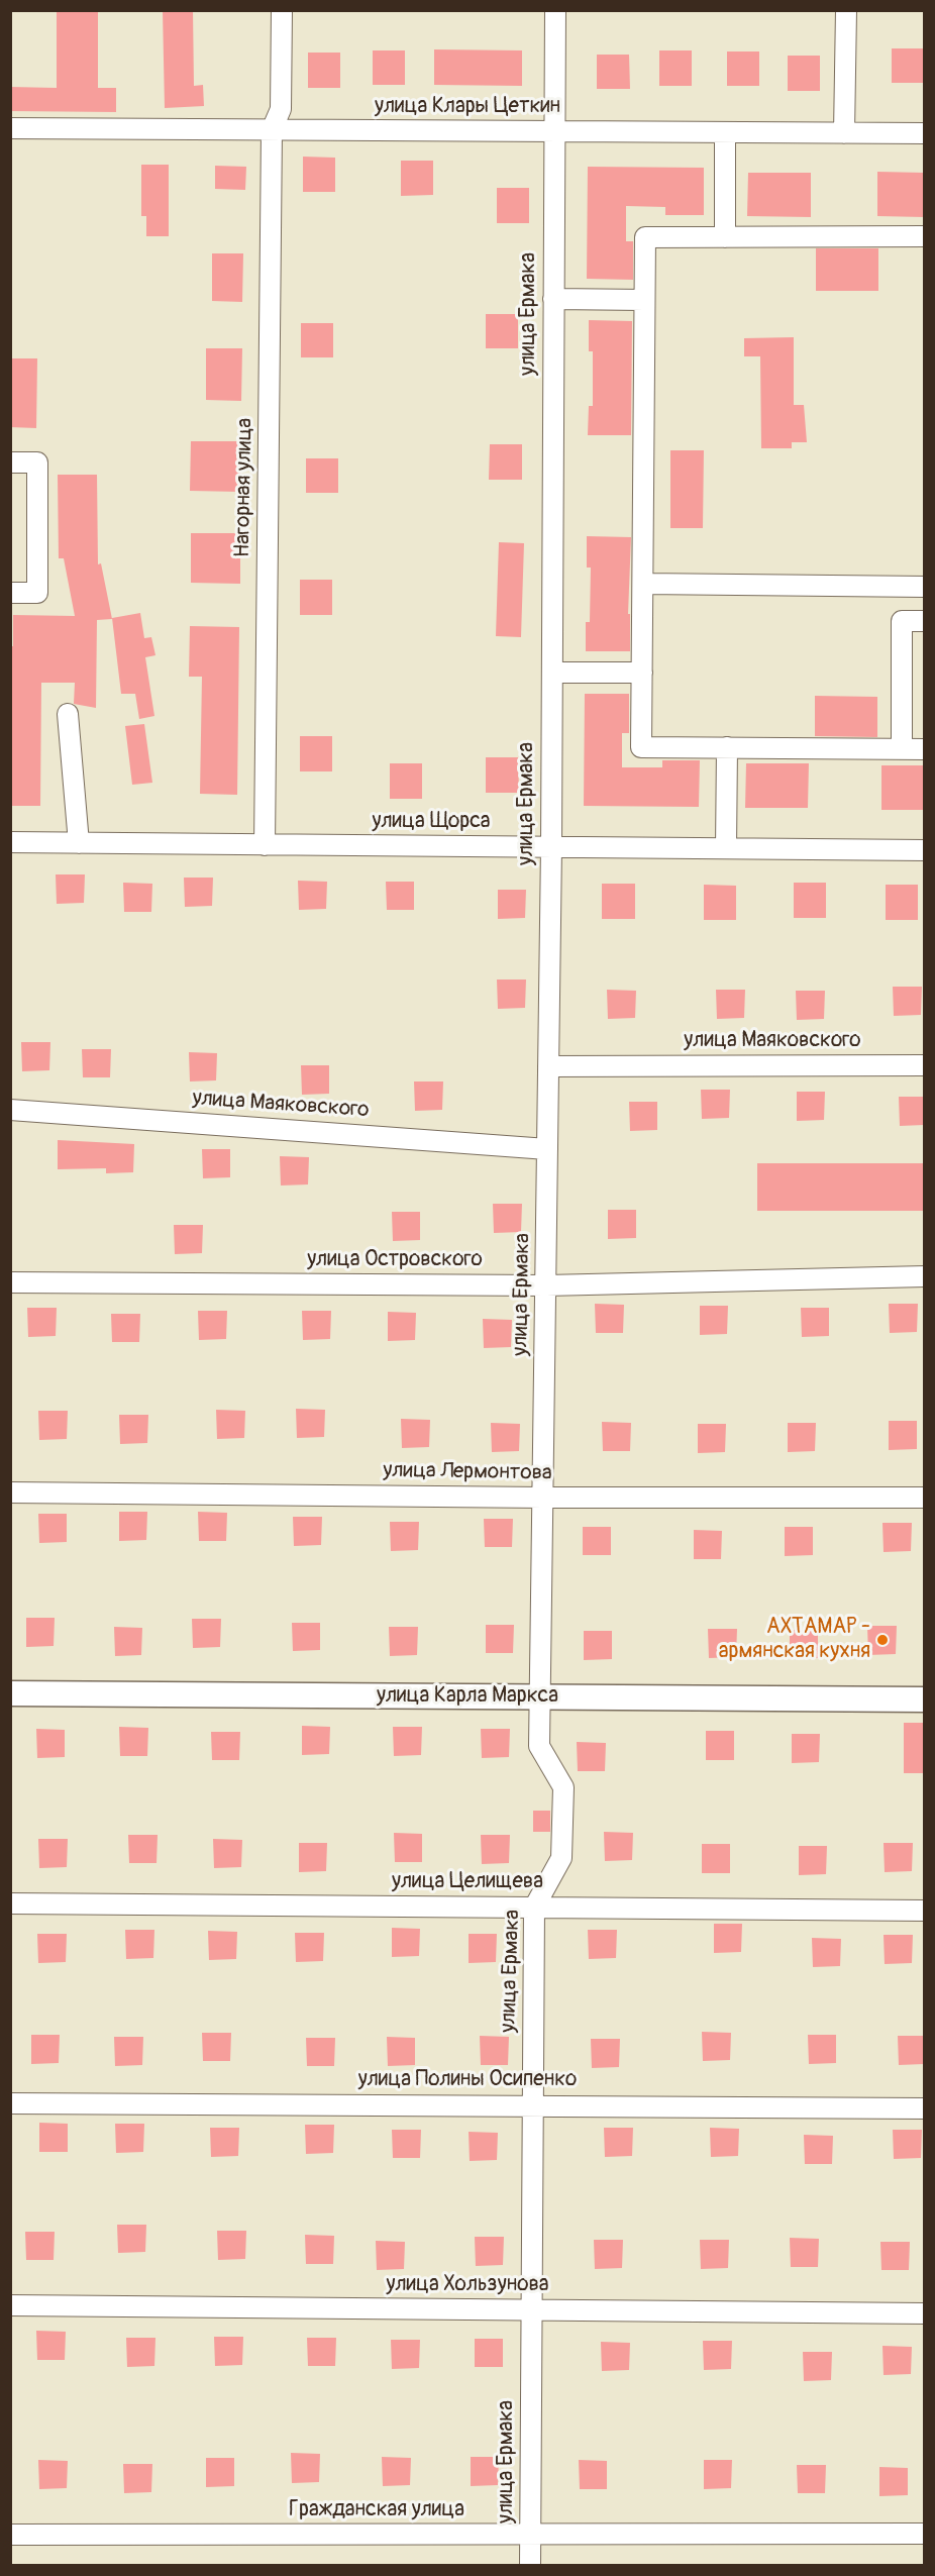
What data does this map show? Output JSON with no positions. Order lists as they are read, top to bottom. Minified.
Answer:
{"streets":{"main road":["улица Карла Маркса"],"street":["улица Клары Цеткин","улица Ермака","Нагорная улица","улица Щорса","улица Маяковского","улица Островского","улица Лермонтова","улица Целищева","улица Полины Осипенко","улица Хользунова","Гражданская улица"]},"crossings":[["улица Клары Цеткин","улица Ермака"],["улица Клары Цеткин","Нагорная улица"],["улица Ермака","улица Щорса"],["улица Ермака","улица Маяковского"],["улица Ермака","улица Островского"],["улица Ермака","улица Лермонтова"],["улица Ермака","улица Карла Маркса"],["улица Ермака","улица Целищева"],["улица Ермака","улица Полины Осипенко"],["улица Ермака","улица Хользунова"],["улица Ермака","Гражданская улица"],["Нагорная улица","улица Щорса"]],"places":["АХТАМАР - армянская кухня"]}
